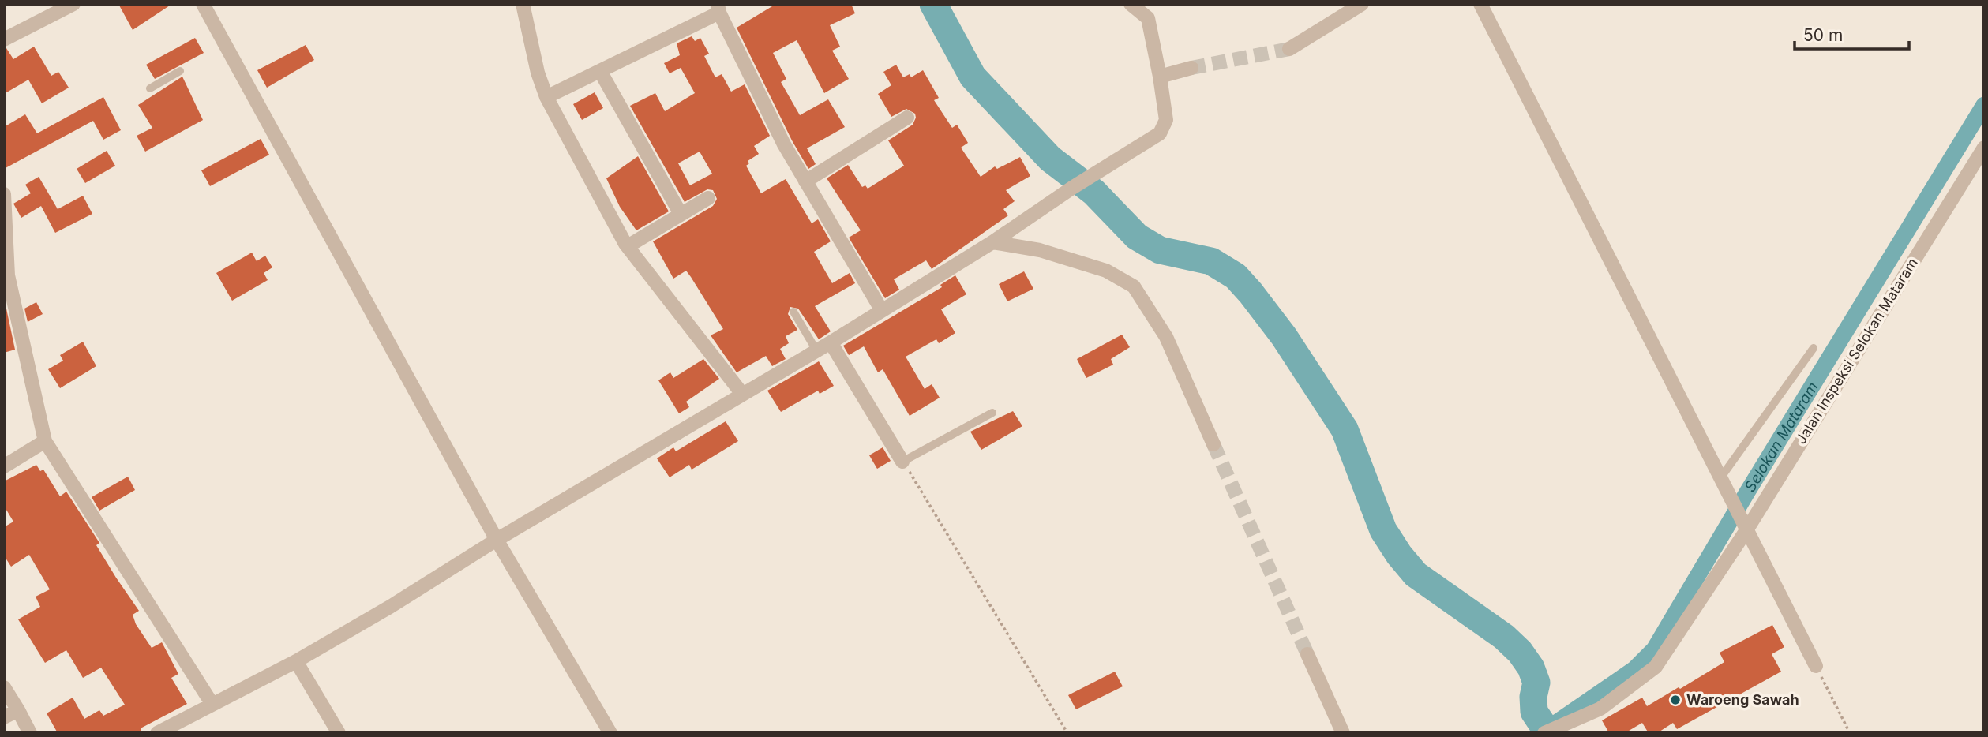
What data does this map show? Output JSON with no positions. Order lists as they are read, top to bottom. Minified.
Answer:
{"streets":{"street":["Jalan Inspeksi Selokan Mataram"]},"water":["Selokan Mataram"],"places":["Waroeng Sawah"],"scale_bar":"50 m"}
